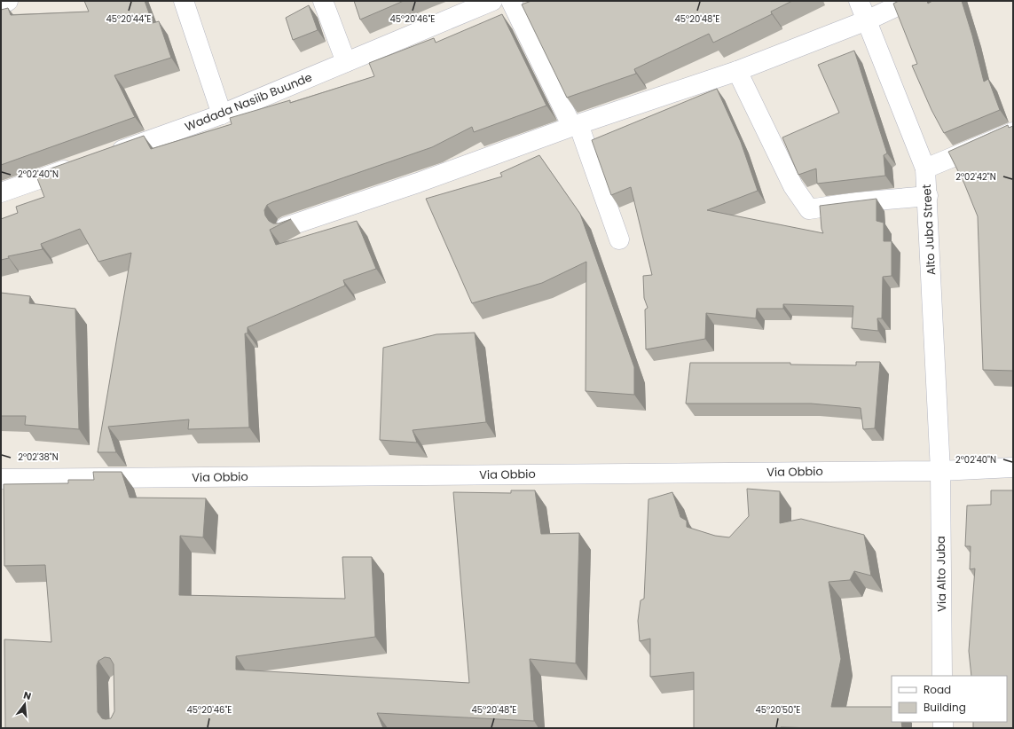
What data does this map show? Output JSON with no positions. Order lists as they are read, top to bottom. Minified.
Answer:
{"streets":{"street":["Wadada Nasiib Buunde","Alto Juba Street","Via Obbio","Via Alto Juba"]},"crossings":[["Alto Juba Street","Via Obbio"],["Alto Juba Street","Via Alto Juba"],["Via Obbio","Via Alto Juba"]],"legend":["Road","Building"],"north":"top","coordinates":["45°20'44\"E","45°20'46\"E","45°20'48\"E","2°02'40\"N","2°02'42\"N","2°02'38\"N","45°20'50\"E"]}
